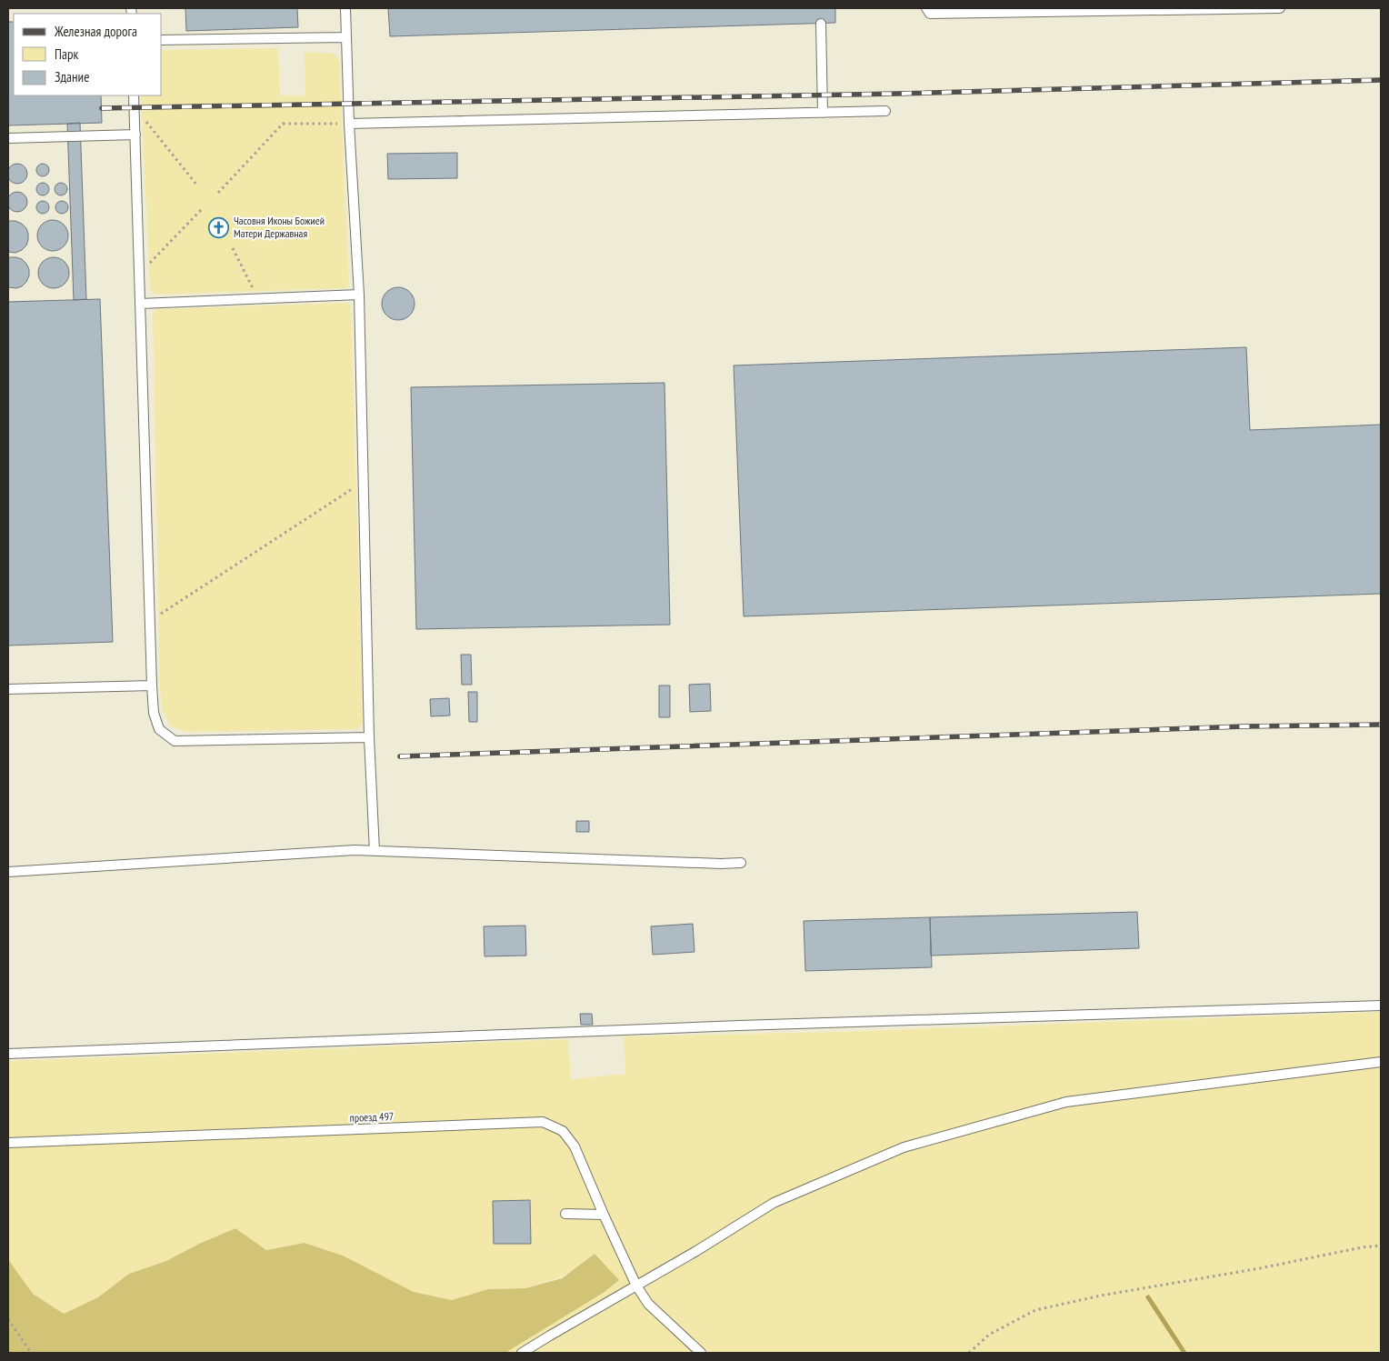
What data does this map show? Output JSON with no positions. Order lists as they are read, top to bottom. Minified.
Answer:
{"streets":{"lane":["проезд 497"]},"places":{"church":["Часовня Иконы Божией Матери Державная"]},"legend":["Железная дорога","Парк","Здание"]}
